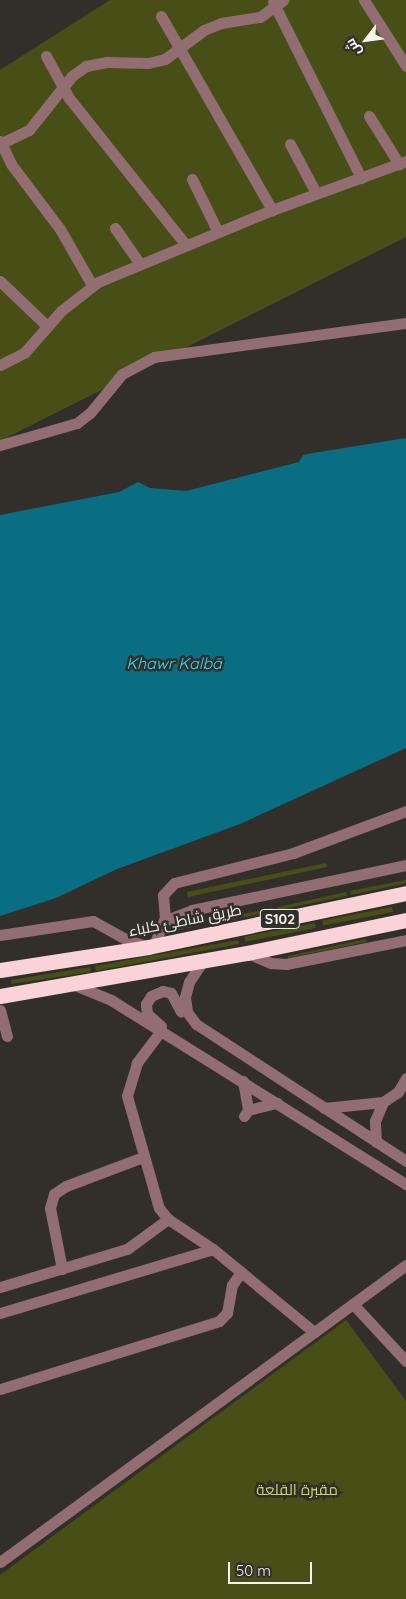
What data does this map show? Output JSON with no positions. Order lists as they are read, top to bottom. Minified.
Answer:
{"streets":{"highway":["S102","طريق شاطئ كلباء"]},"water":["Khawr Kalbā"],"parks":["مقبرة القلعة"],"scale_bar":"50 m","north":"bottom left"}
